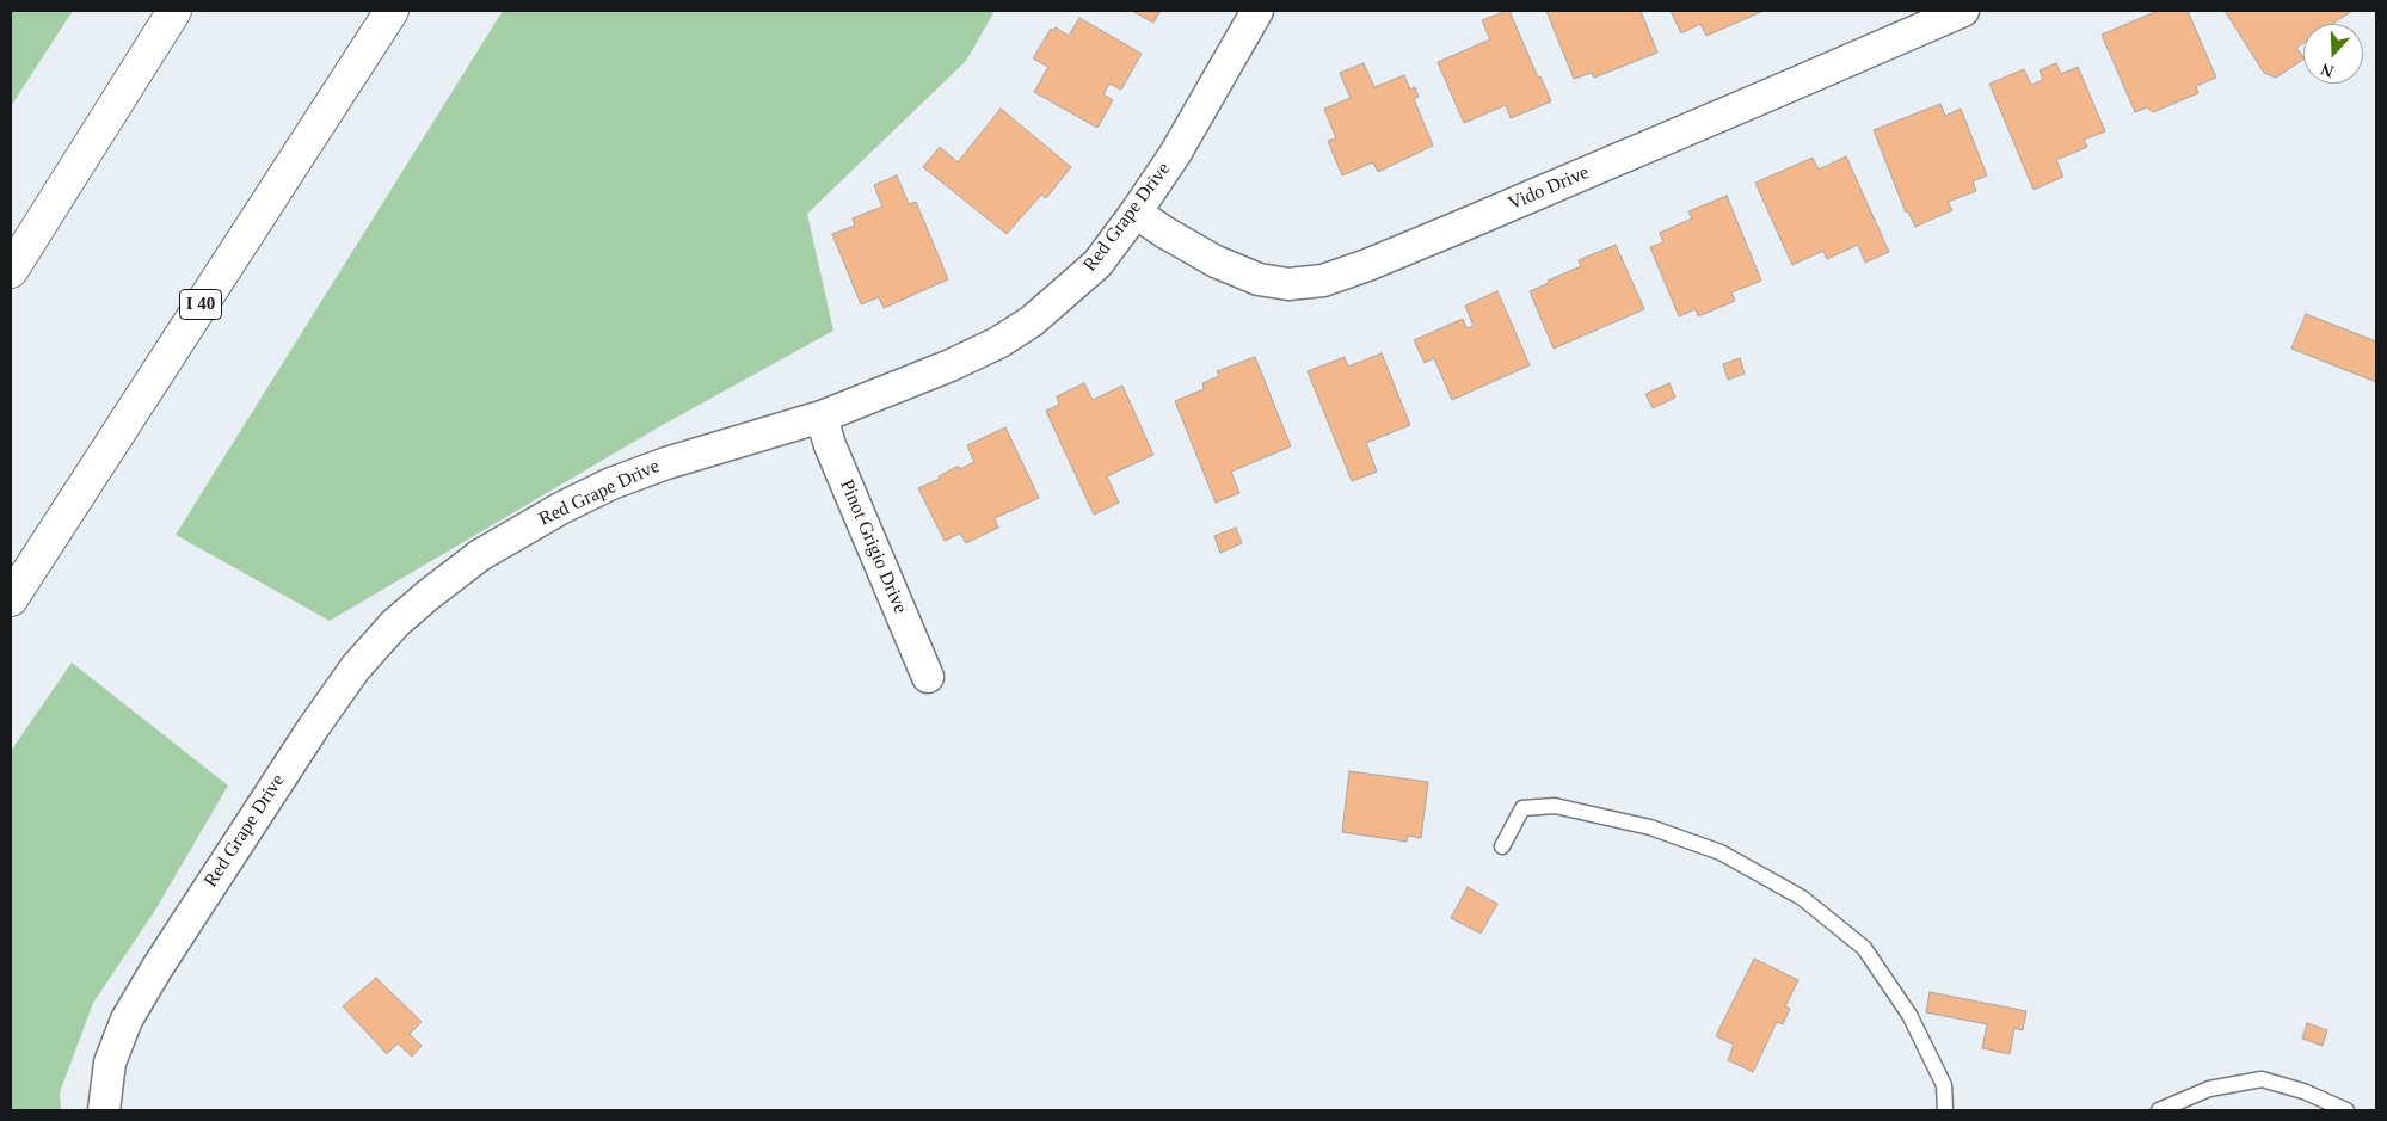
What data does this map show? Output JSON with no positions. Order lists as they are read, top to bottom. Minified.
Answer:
{"streets":{"highway":["I 40"],"street":["Vido Drive","Red Grape Drive","Pinot Grigio Drive"]},"crossings":[["Vido Drive","Red Grape Drive"],["Red Grape Drive","Pinot Grigio Drive"]],"north":"bottom"}
